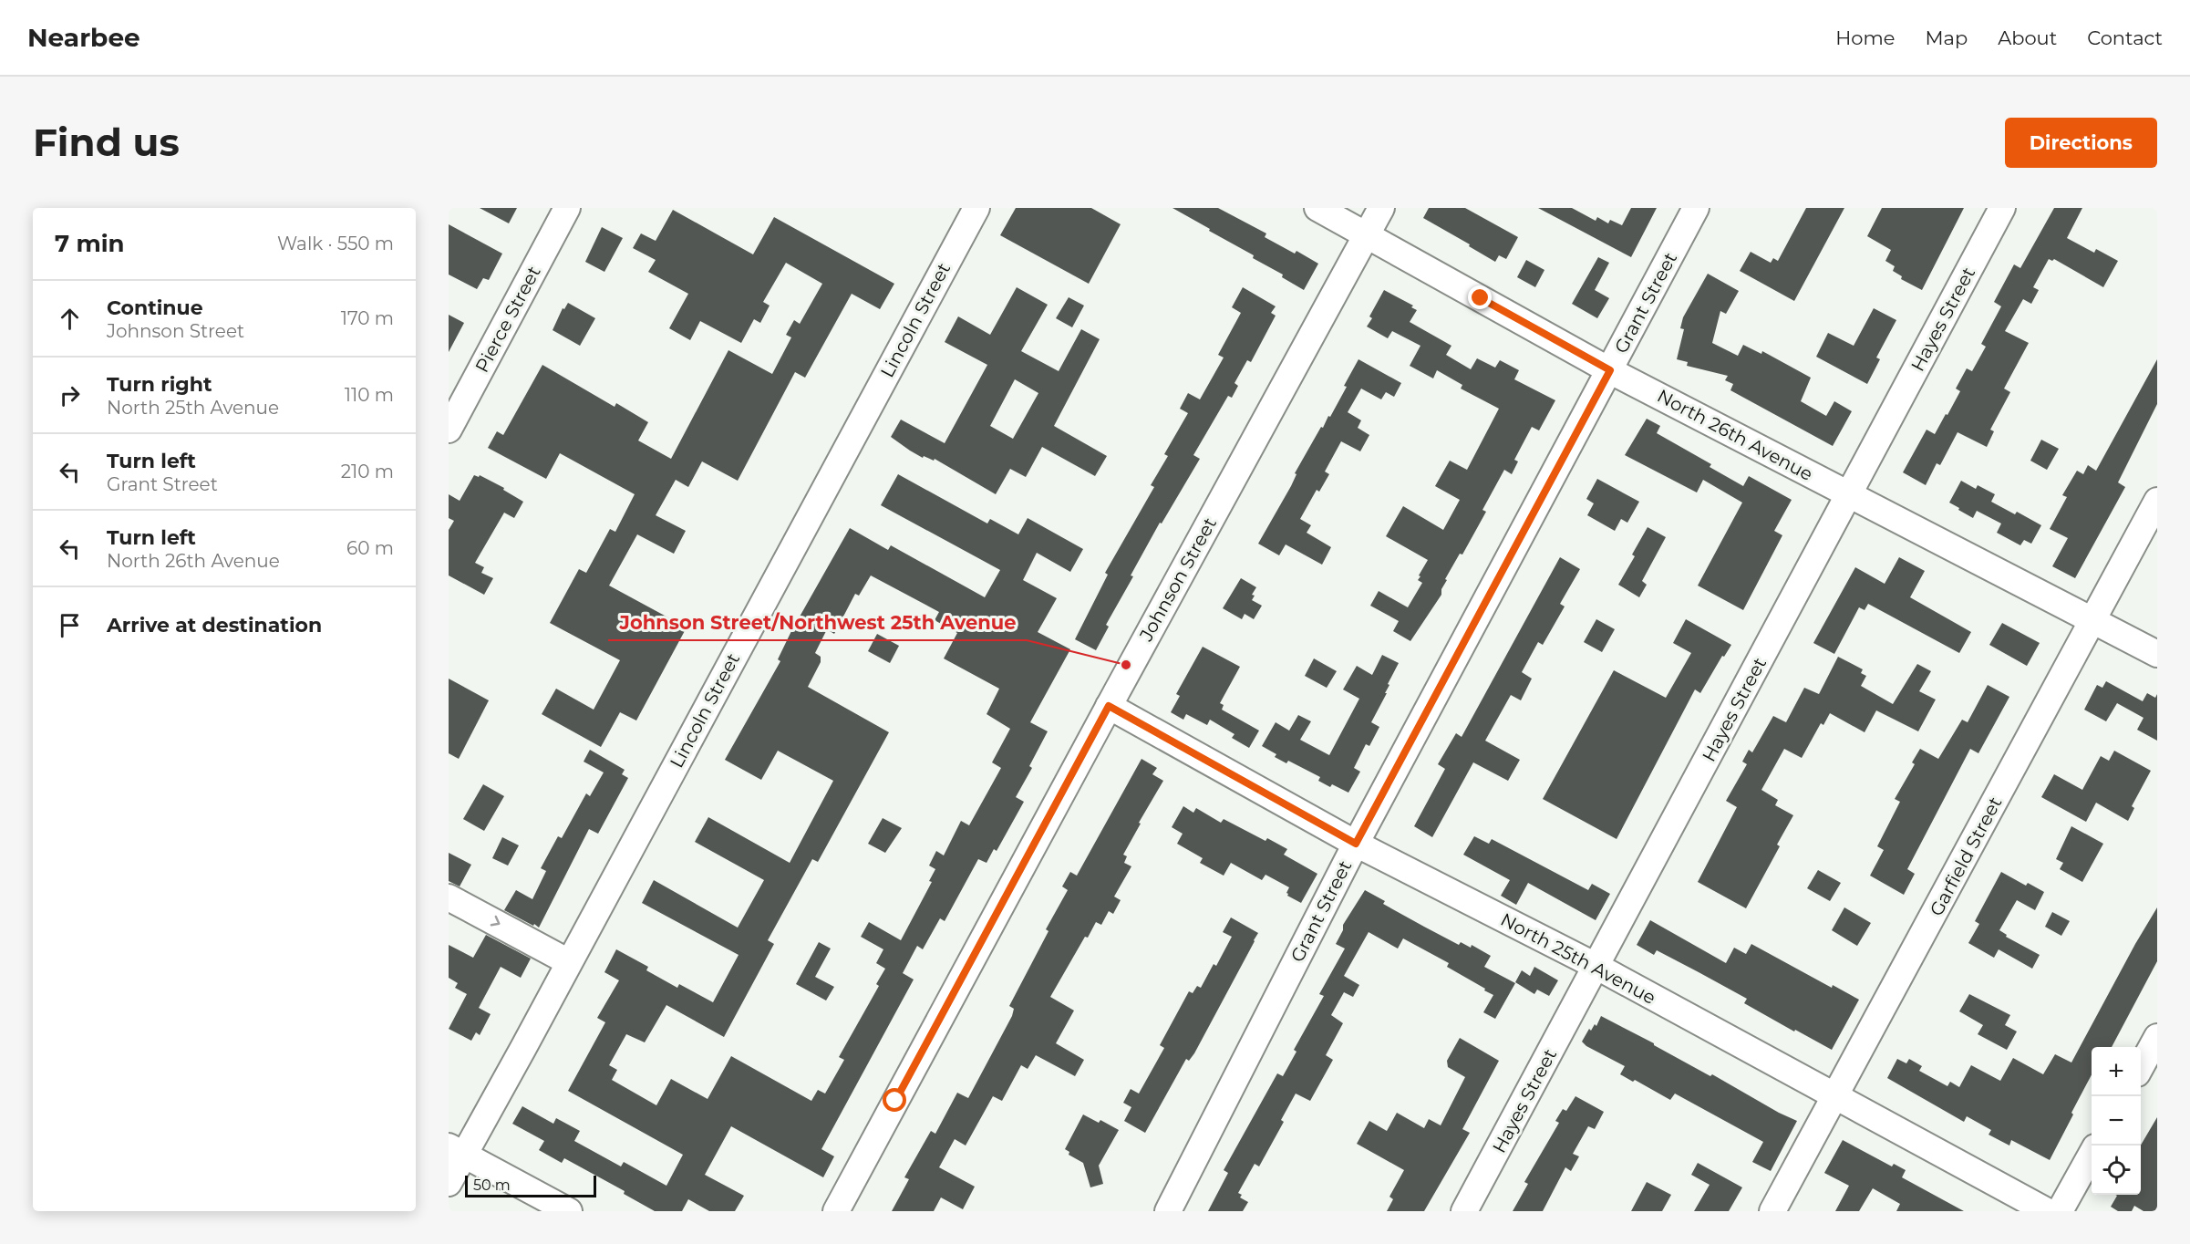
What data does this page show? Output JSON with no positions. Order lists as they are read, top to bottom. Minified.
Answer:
{"streets":{"street":["Grant Street","Pierce Street","Hayes Street","Lincoln Street","North 26th Avenue","Johnson Street","Garfield Street","North 25th Avenue"]},"crossings":[["Grant Street","North 26th Avenue"],["Grant Street","North 25th Avenue"],["Hayes Street","North 26th Avenue"],["Hayes Street","North 25th Avenue"],["North 26th Avenue","Johnson Street"],["North 26th Avenue","Garfield Street"],["Johnson Street","North 25th Avenue"],["Garfield Street","North 25th Avenue"]],"places":["Johnson Street/Northwest 25th Avenue"],"scale_bar":"50 m","page":{"header":"Nearbee","nav":["Home","Map","About","Contact"],"buttons":"Directions","title":"Find us","heading":["7 min","Walk · 550 m"],"list":[["Continue","Johnson Street","170 m"],["Turn right","North 25th Avenue","110 m"],["Turn left","Grant Street","210 m"],["Turn left","North 26th Avenue","60 m"],"Arrive at destination"],"map_buttons":["+","−"],"scale":"50 m"}}
